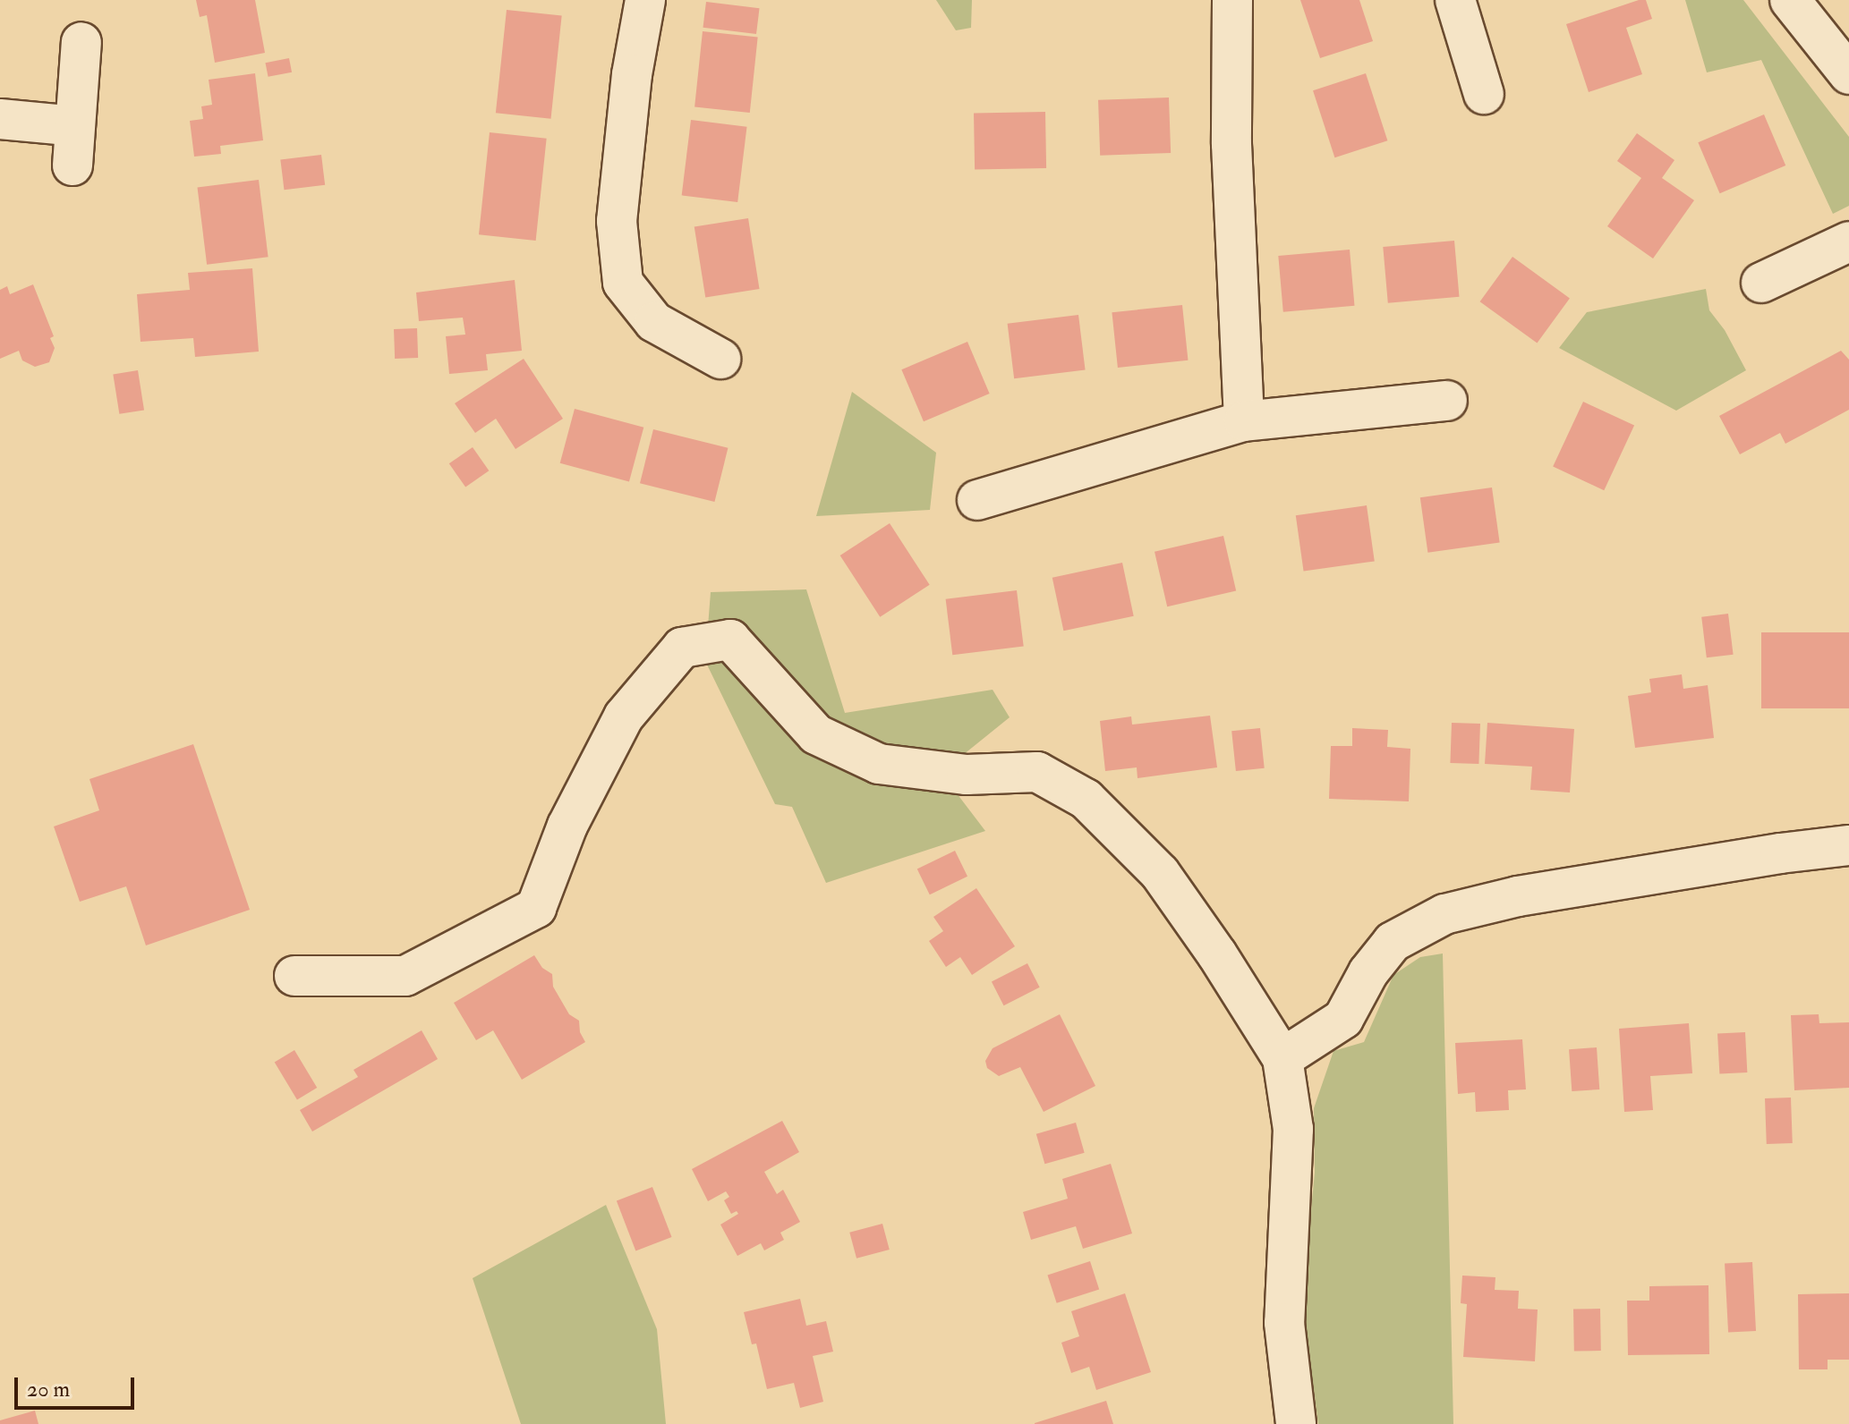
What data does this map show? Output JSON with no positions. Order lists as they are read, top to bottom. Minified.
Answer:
{"scale_bar":"20 m"}
